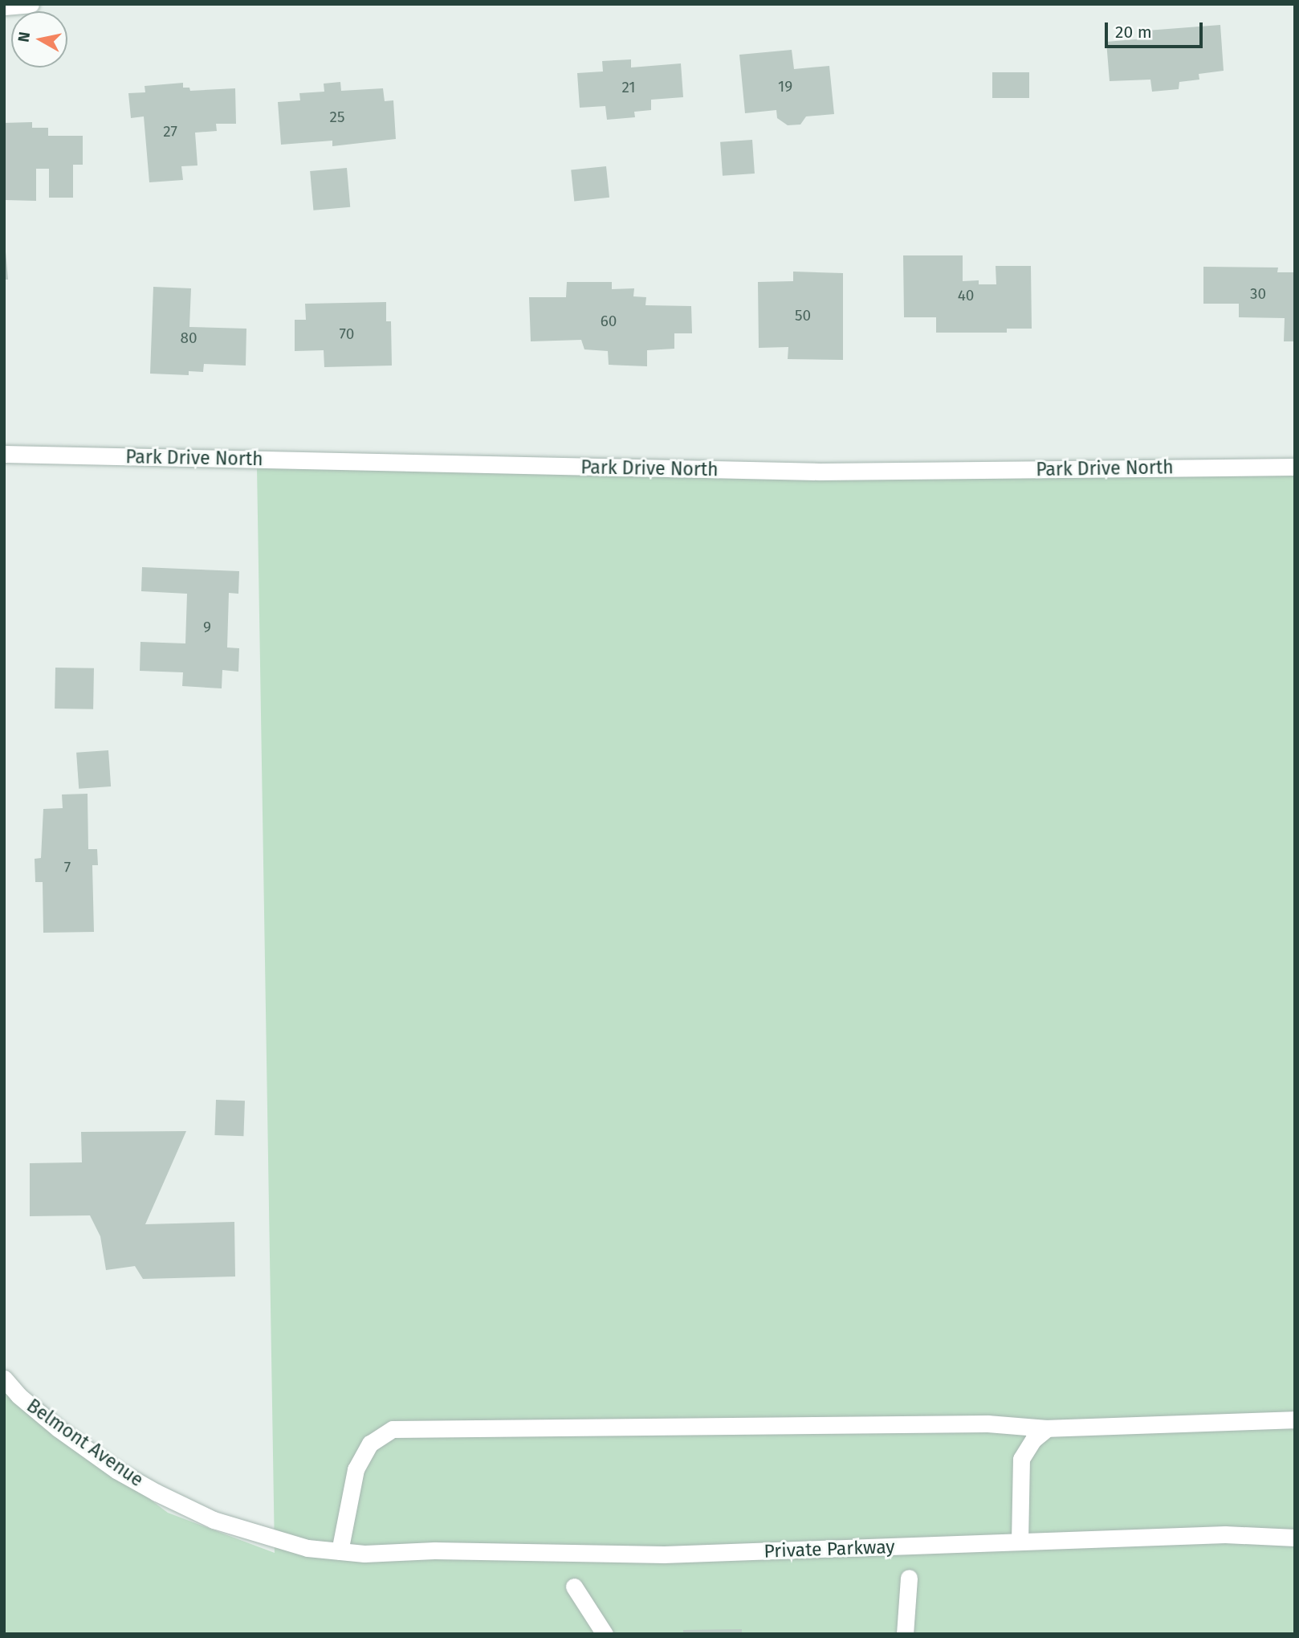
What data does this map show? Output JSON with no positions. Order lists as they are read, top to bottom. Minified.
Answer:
{"streets":{"street":["Park Drive North","Belmont Avenue","Private Parkway"]},"crossings":[["Belmont Avenue","Private Parkway"]],"house_numbers":["19","21","25","27","30","40","50","60","70","80","9","7"],"scale_bar":"20 m","north":"left"}
